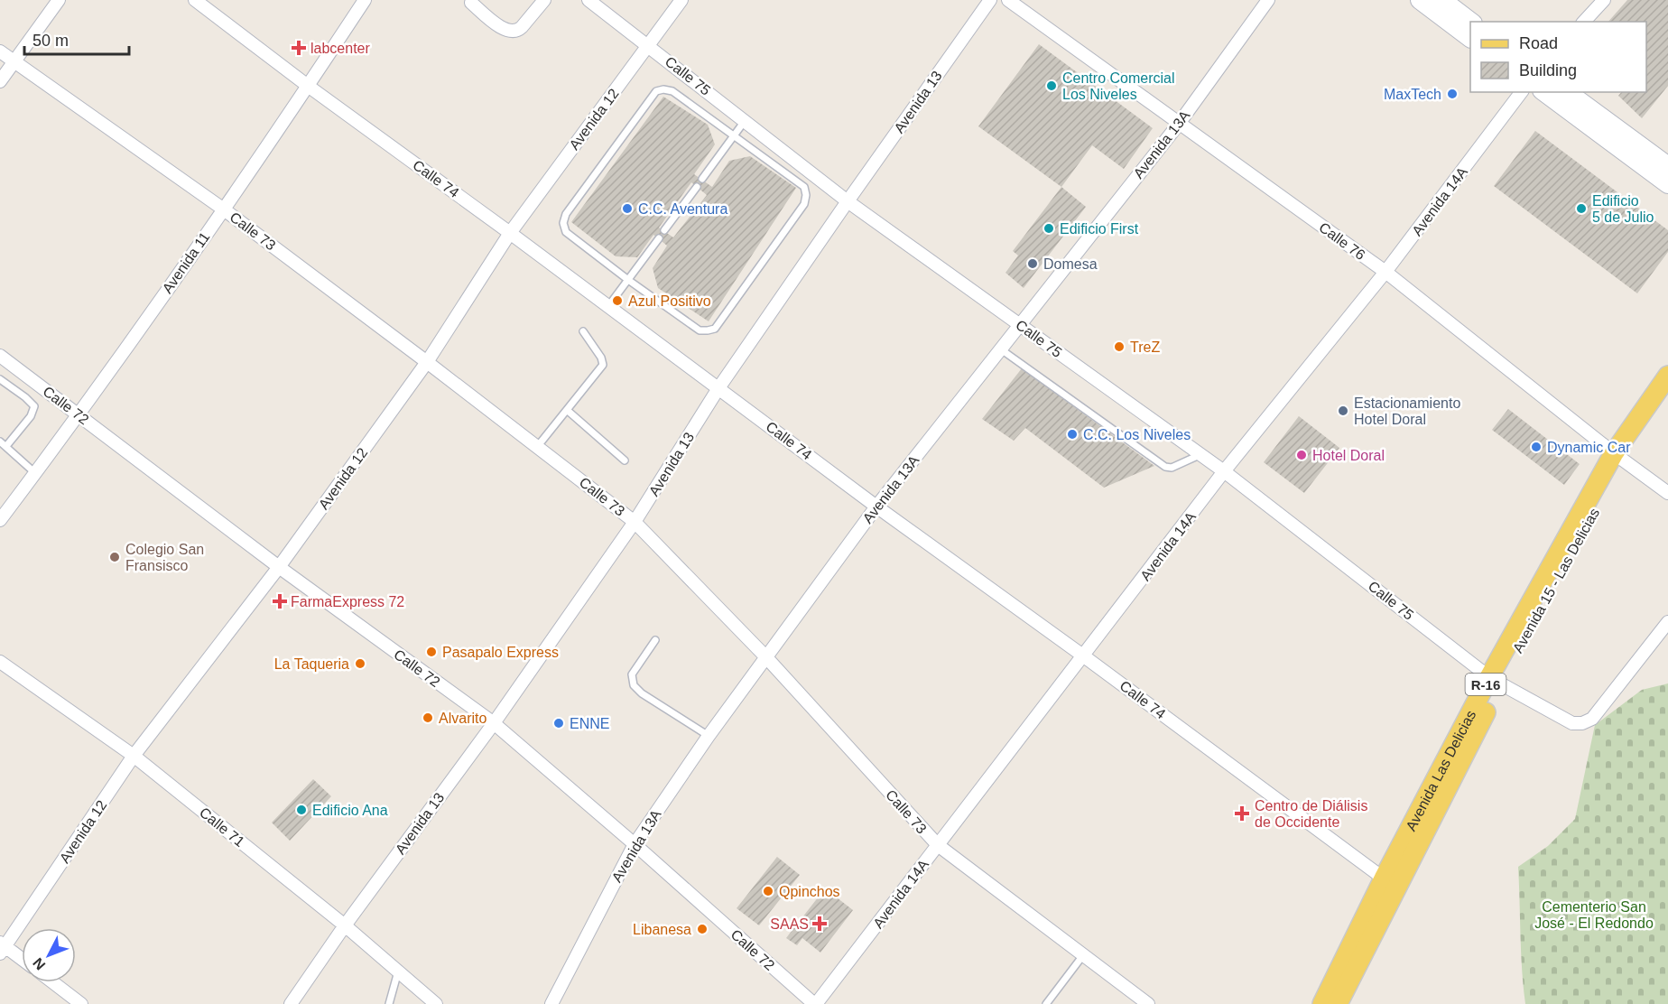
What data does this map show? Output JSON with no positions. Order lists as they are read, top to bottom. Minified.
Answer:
{"streets":{"main road":["R-16","Avenida Las Delicias"],"street":["Calle 75","Avenida 13","Avenida 12","Avenida 13A","Calle 74","Avenida 14A","Calle 73","Calle 76","Avenida 11","Calle 72","Calle 71"]},"crossings":[["Calle 75","Avenida 13"],["Calle 75","Avenida 12"],["Calle 75","Avenida 13A"],["Calle 75","Avenida 14A"],["Calle 75","R-16"],["Calle 75","Avenida Las Delicias"],["Avenida 13","Calle 74"],["Avenida 13","Calle 73"],["Avenida 13","Calle 72"],["Avenida 13","Calle 71"],["Avenida 12","Calle 74"],["Avenida 12","Calle 73"],["Avenida 12","Calle 72"],["Avenida 12","Calle 71"],["Avenida 13A","Calle 74"],["Avenida 13A","Calle 73"],["Avenida 13A","Calle 76"],["Avenida 13A","Calle 72"],["Calle 74","Avenida 14A"],["Calle 74","Avenida 11"],["Calle 74","Avenida Las Delicias"],["Avenida 14A","Calle 73"],["Avenida 14A","Calle 76"],["Avenida 14A","Calle 72"],["Calle 73","Avenida 11"],["Calle 76","R-16"],["Calle 76","Avenida Las Delicias"],["Avenida 11","Calle 72"],["R-16","Avenida Las Delicias"]],"parks":["Cementerio San José - El Redondo"],"places":{"health":["labcenter","FarmaExpress 72","Centro de Diálisis de Occidente","SAAS"],"other":["Centro Comercial Los Niveles","MaxTech","C.C. Aventura","Edificio 5 de Julio","Edificio First","Domesa","Azul Positivo","TreZ","Estacionamiento Hotel Doral","C.C. Los Niveles","Dynamic Car","Hotel Doral","Colegio San Fransisco","Pasapalo Express","La Taqueria","Alvarito","ENNE","Edificio Ana","Qpinchos","Libanesa"]},"legend":["Road","Building"],"scale_bar":"50 m","north":"bottom left"}
